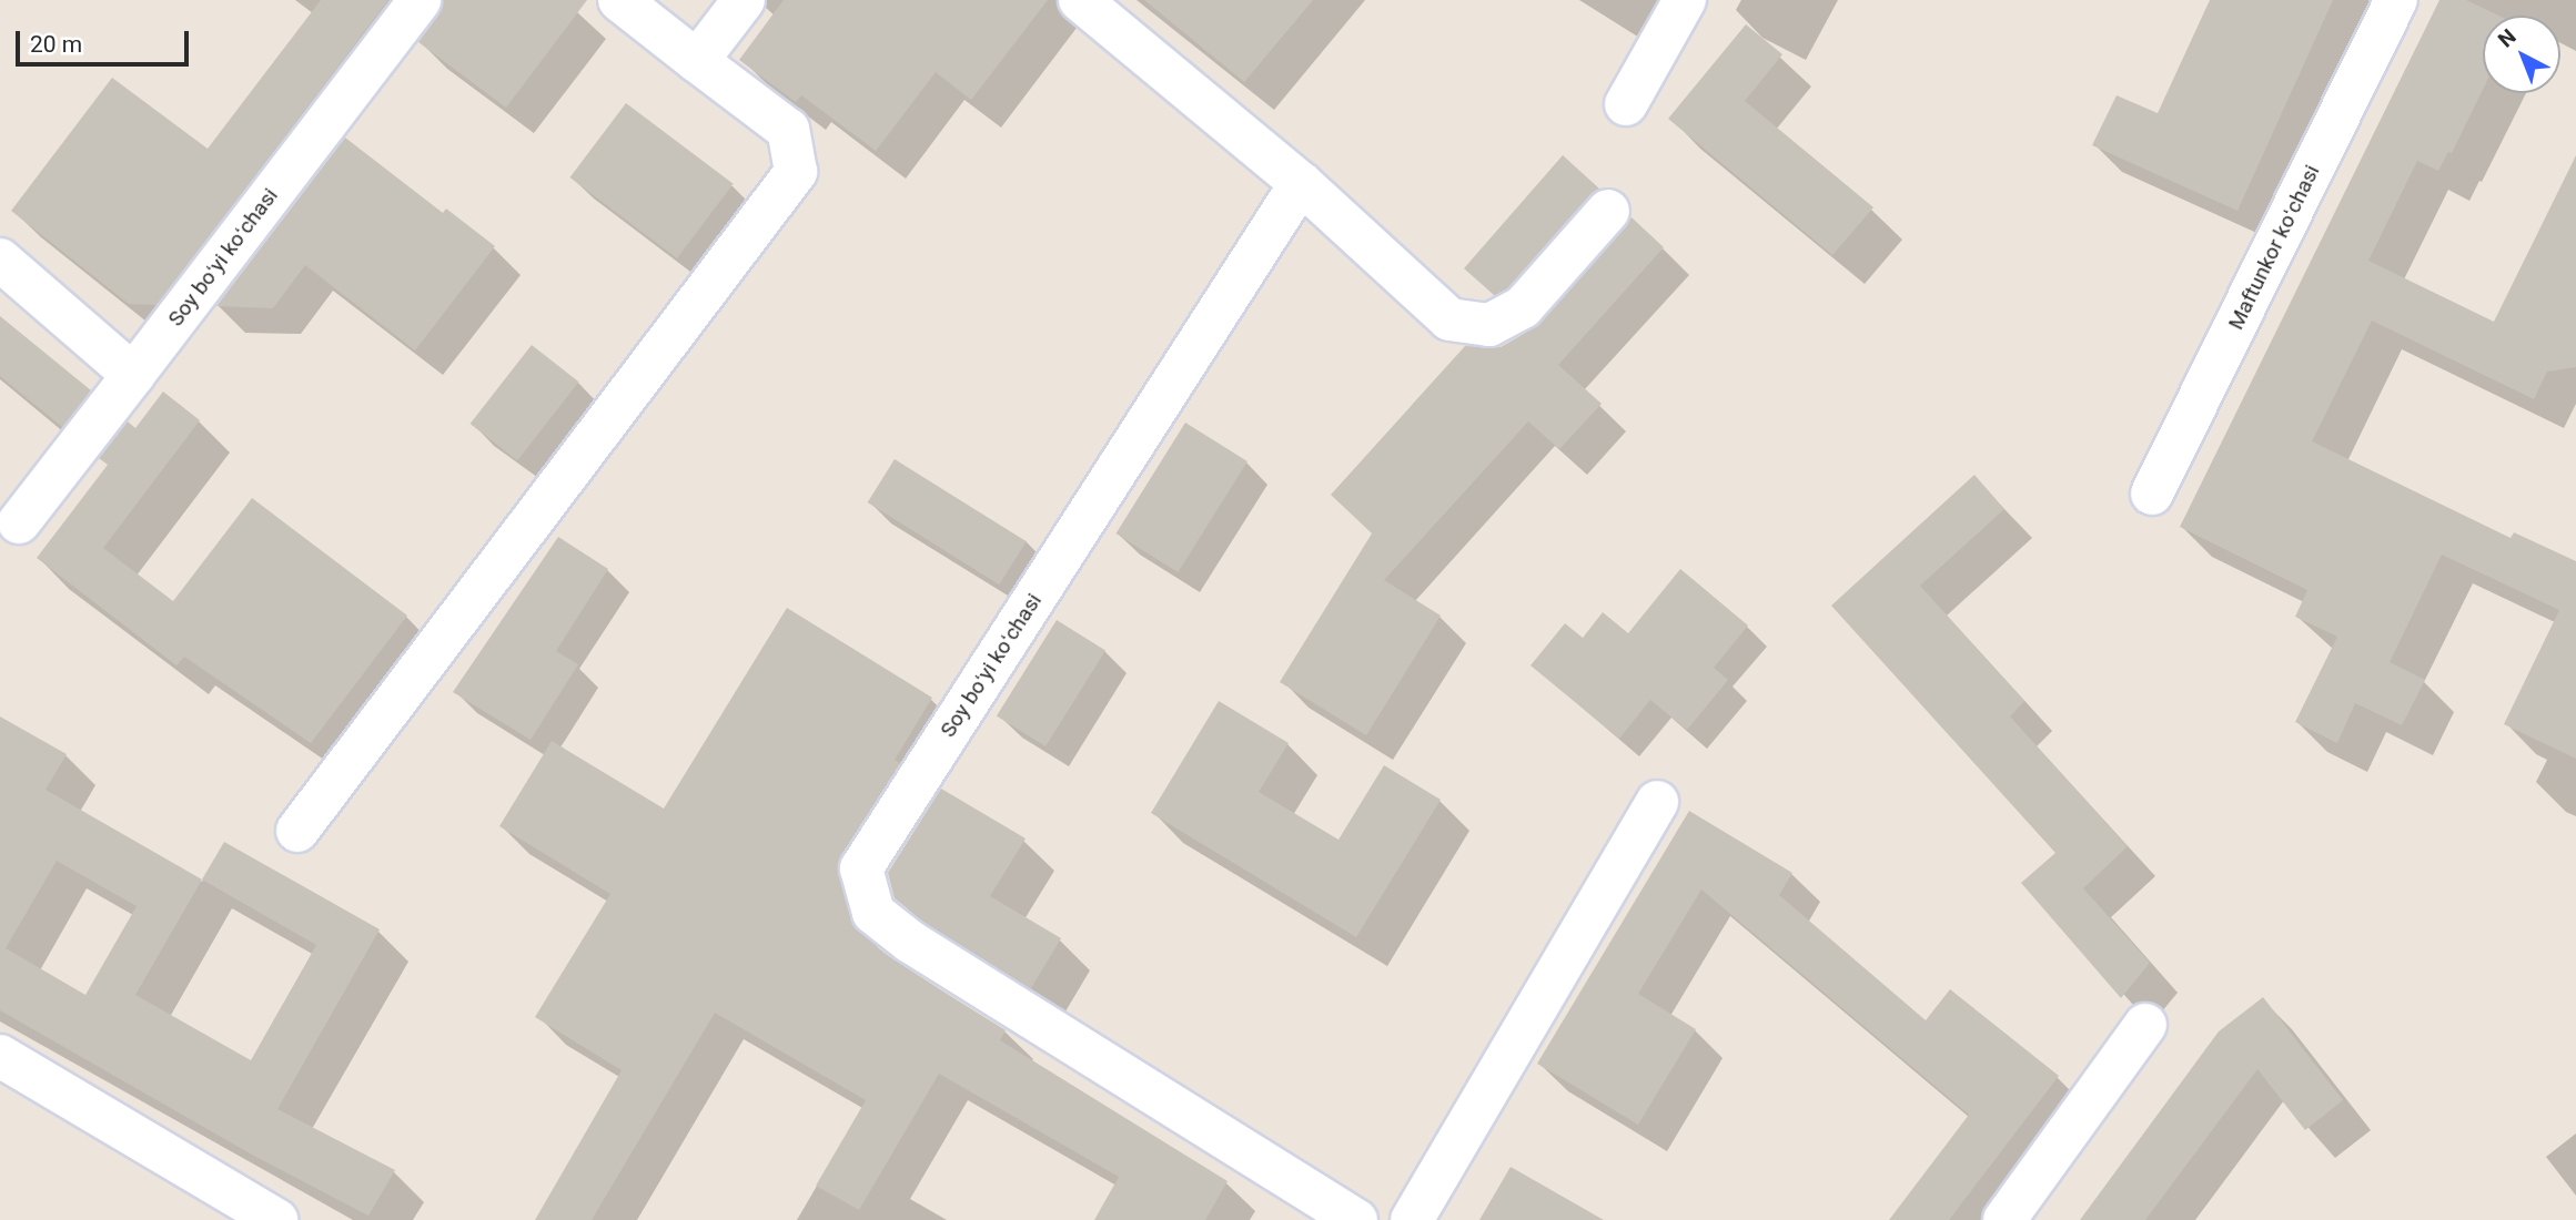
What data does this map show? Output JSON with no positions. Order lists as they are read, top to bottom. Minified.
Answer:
{"streets":{"street":["Maftunkor koʻchasi","Soy boʻyi koʻchasi"]},"scale_bar":"20 m","north":"top left"}
